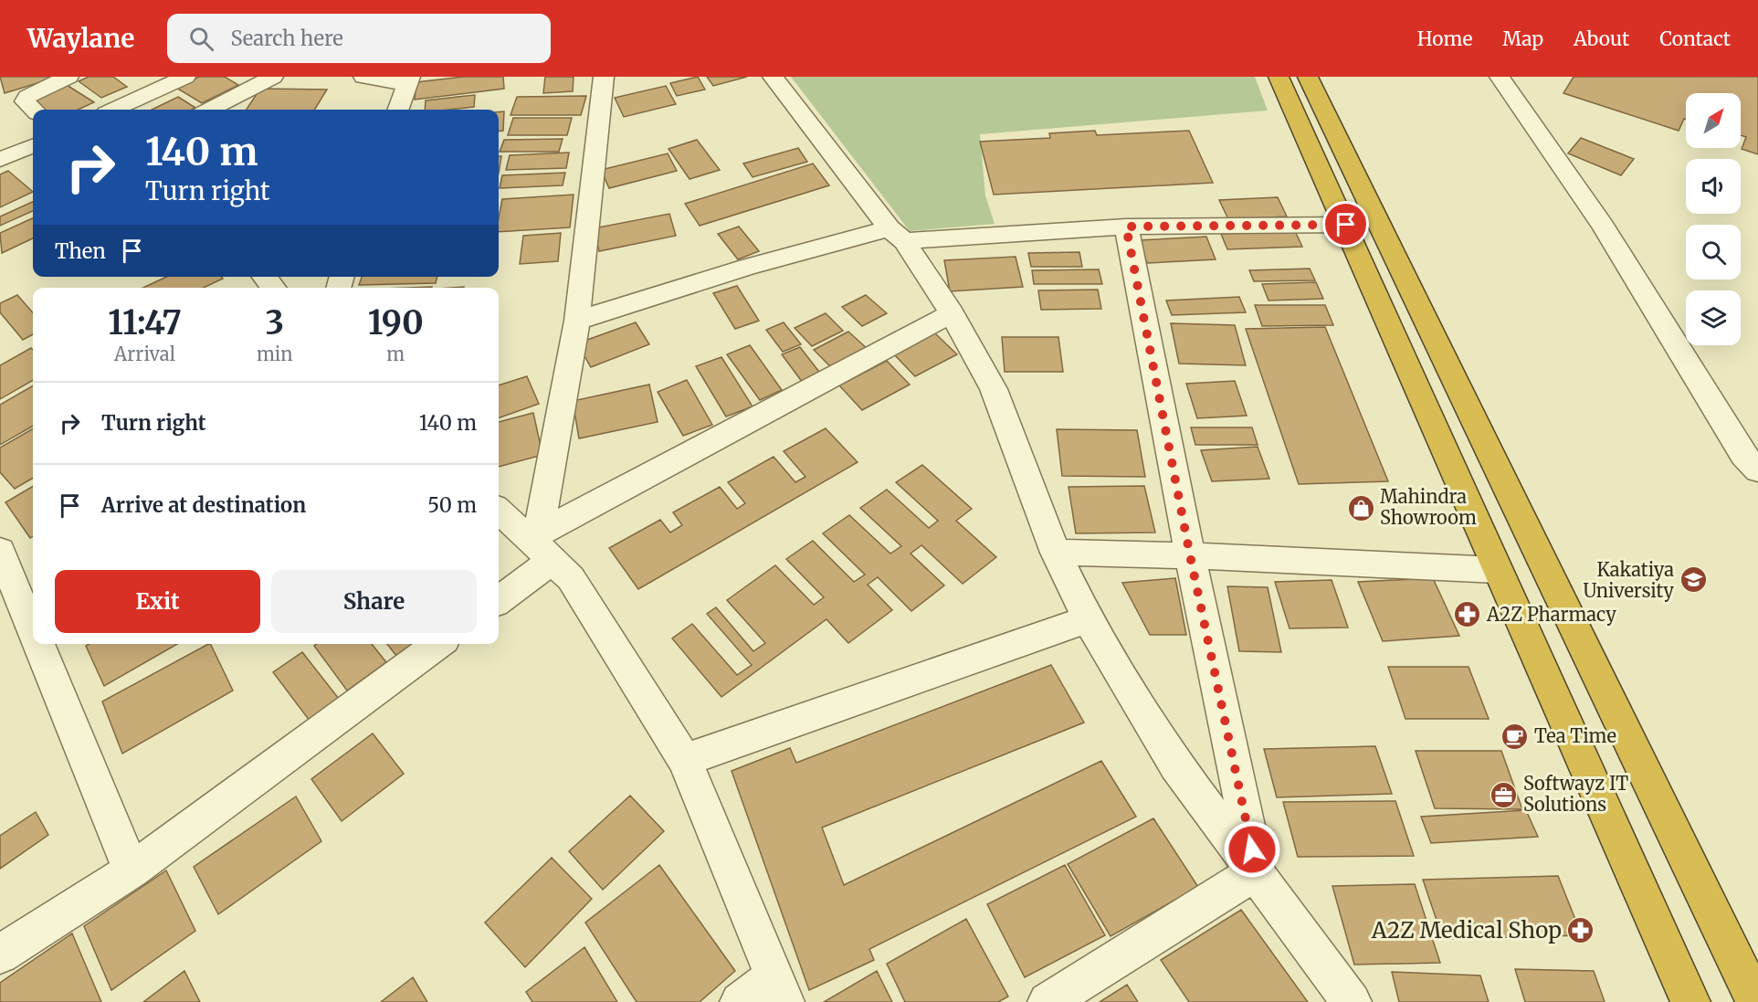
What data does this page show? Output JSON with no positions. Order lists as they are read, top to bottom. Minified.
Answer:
{"places":{"shop":["Mahindra Showroom"],"school or university":["Kakatiya University"],"pharmacy":["A2Z Pharmacy","A2Z Medical Shop"],"cafe":["Tea Time"],"office":["Softwayz IT Solutions"]},"north":"top right","page":{"header":"Waylane","search":"Search here","nav":["Home","Map","About","Contact"],"turn":["140 m","Turn right"],"then":"Then","eta":["11:47","Arrival","3","min","190","m"],"list":[{"name":"Turn right","value":"140 m"},{"name":"Arrive at destination","value":"50 m"}],"buttons":["Exit","Share"]}}
